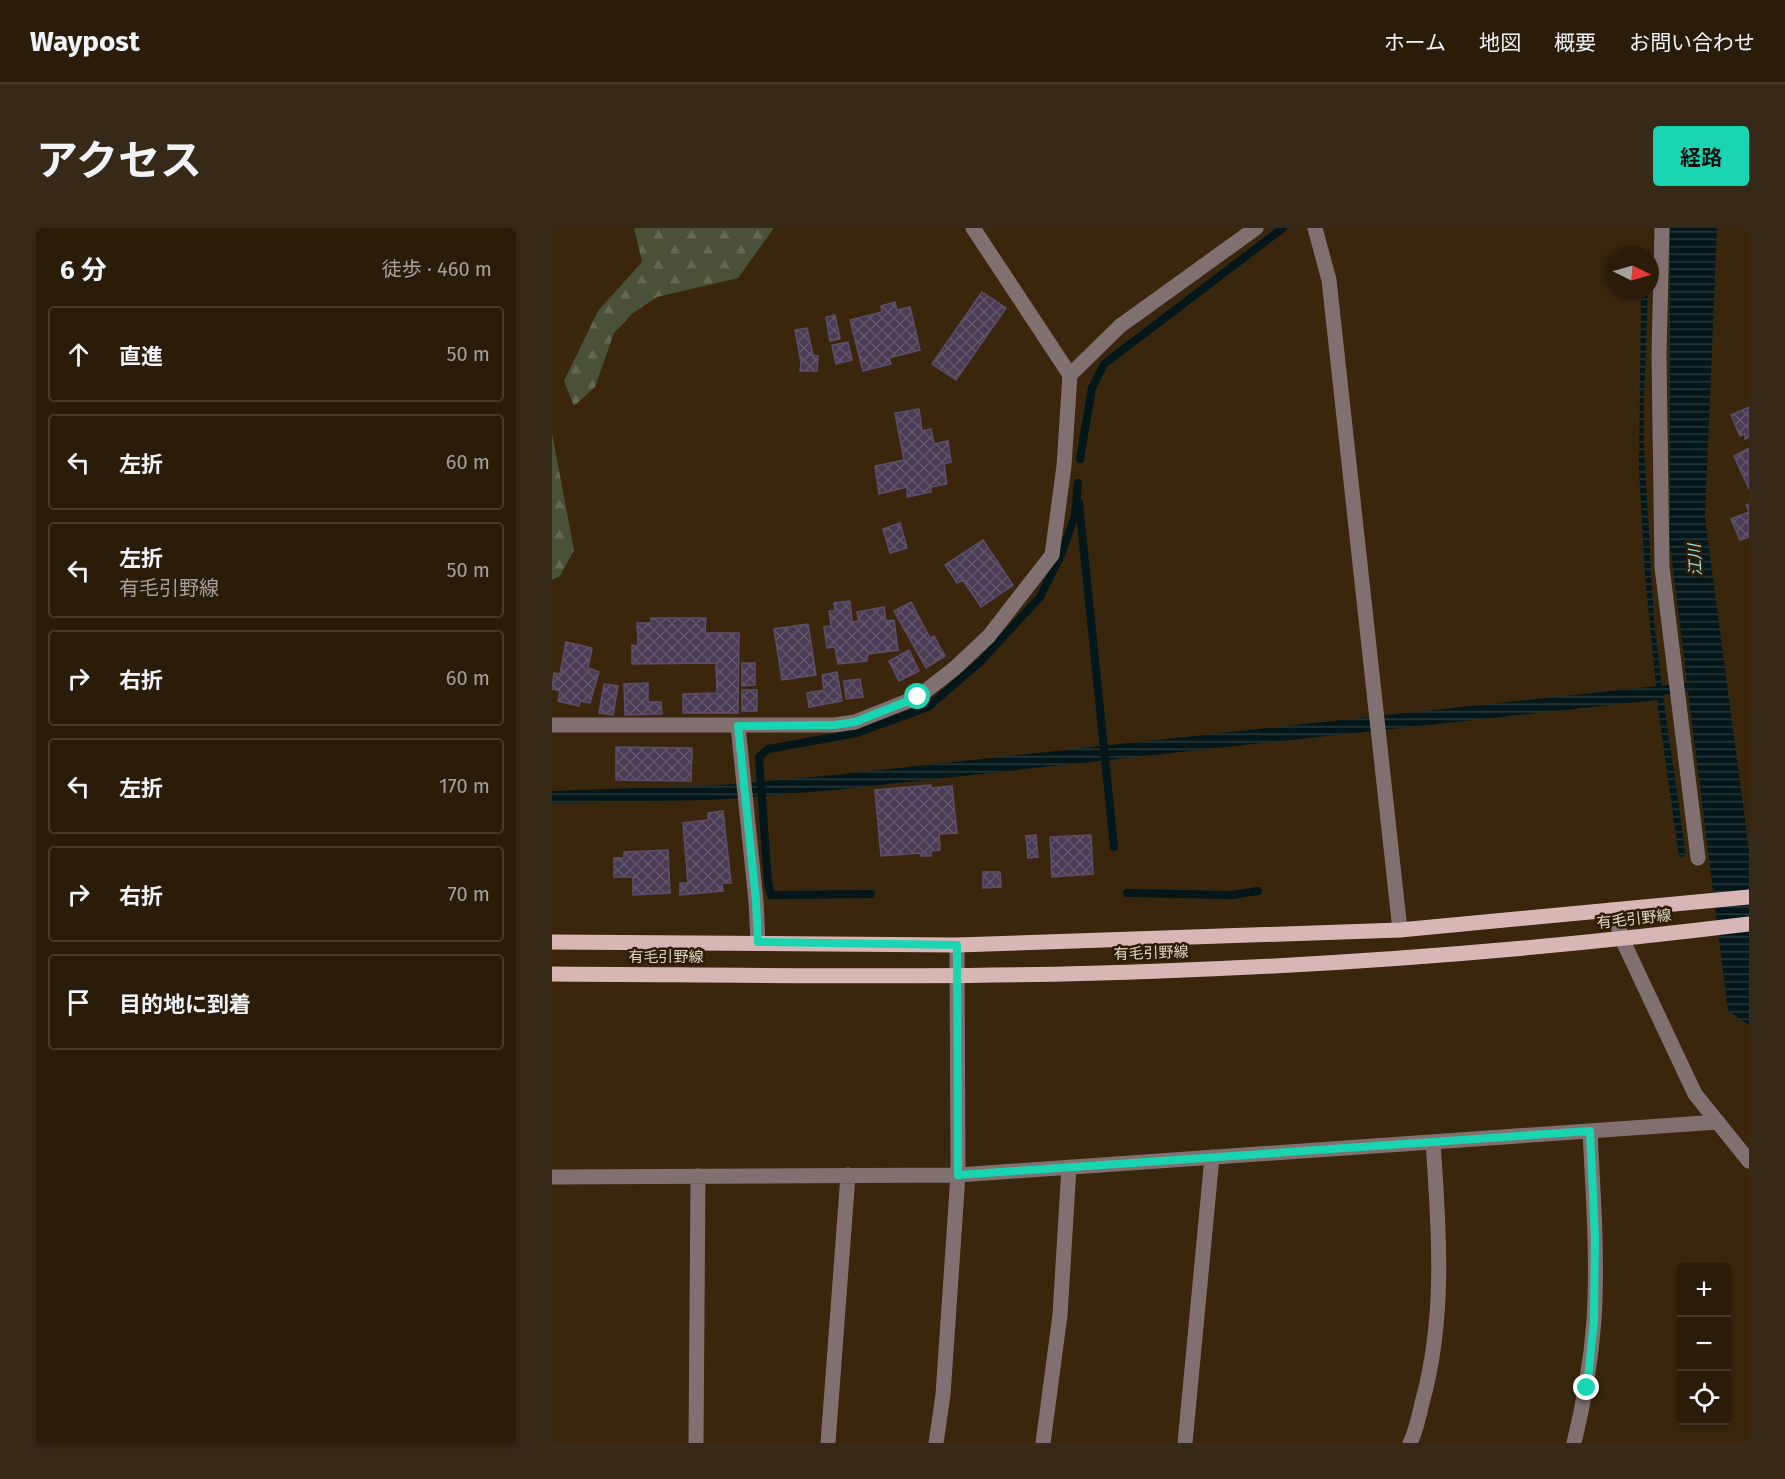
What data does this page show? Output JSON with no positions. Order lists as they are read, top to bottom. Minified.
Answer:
{"streets":{"main road":["有毛引野線"]},"water":["江川"],"north":"right","page":{"header":"Waypost","nav":["ホーム","地図","概要","お問い合わせ"],"title":"アクセス","buttons":"経路","heading":["6 分","徒歩 · 460 m"],"list":[["直進","50 m"],["左折","60 m"],["左折","有毛引野線","50 m"],["右折","60 m"],["左折","170 m"],["右折","70 m"],"目的地に到着"],"map_buttons":["+","−"]}}
